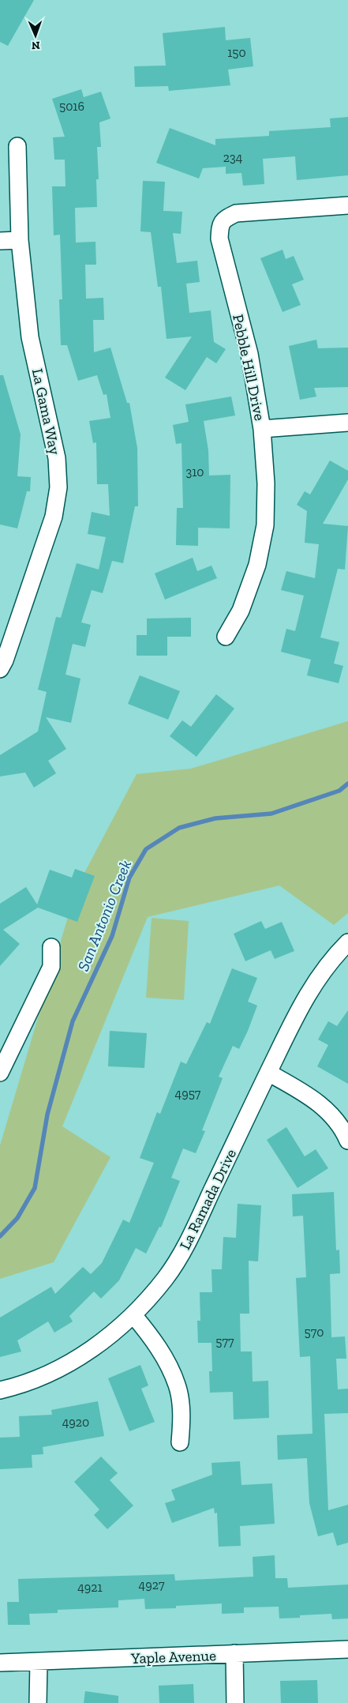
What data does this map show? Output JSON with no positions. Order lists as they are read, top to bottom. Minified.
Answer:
{"streets":{"street":["Pebble Hill Drive","La Gama Way","La Ramada Drive","Yaple Avenue"]},"water":["San Antonio Creek"],"house_numbers":["150","5016","234","310","4957","570","577","4920","4927","4921"],"north":"bottom"}
